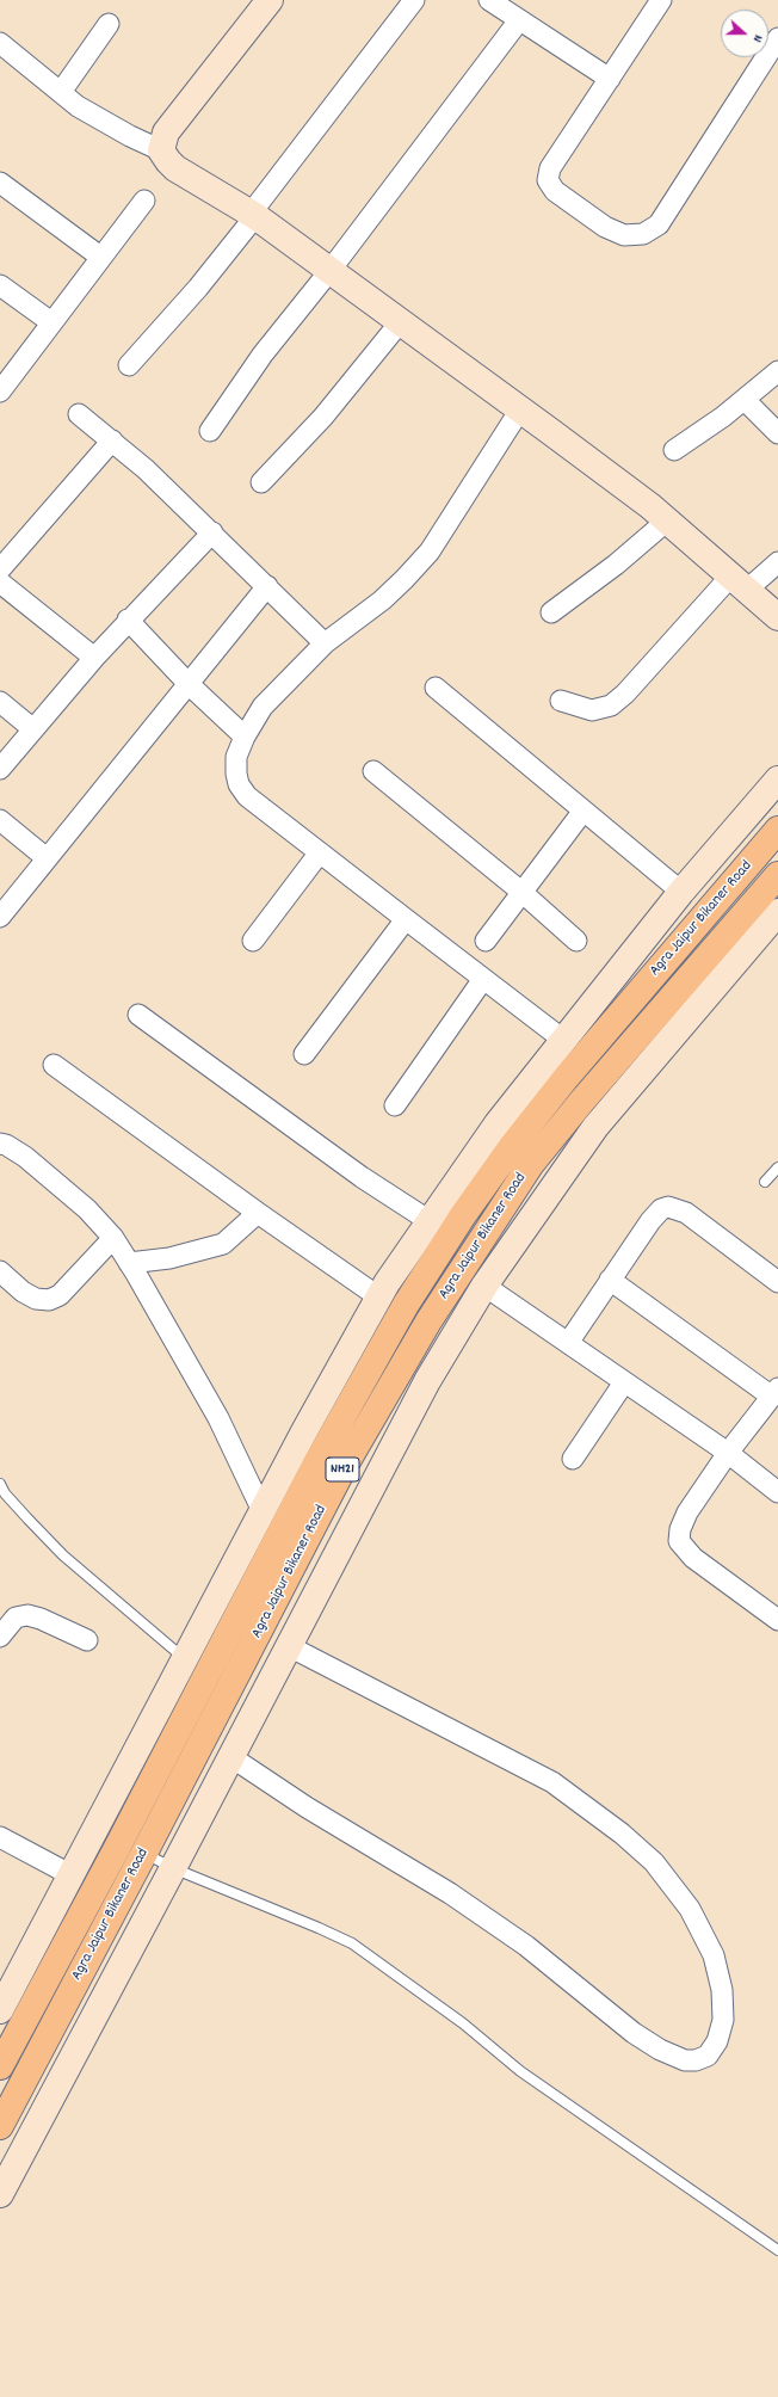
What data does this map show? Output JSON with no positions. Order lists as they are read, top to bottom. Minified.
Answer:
{"streets":{"highway":["Agra Jaipur Bikaner Road","NH21"]},"north":"right"}
